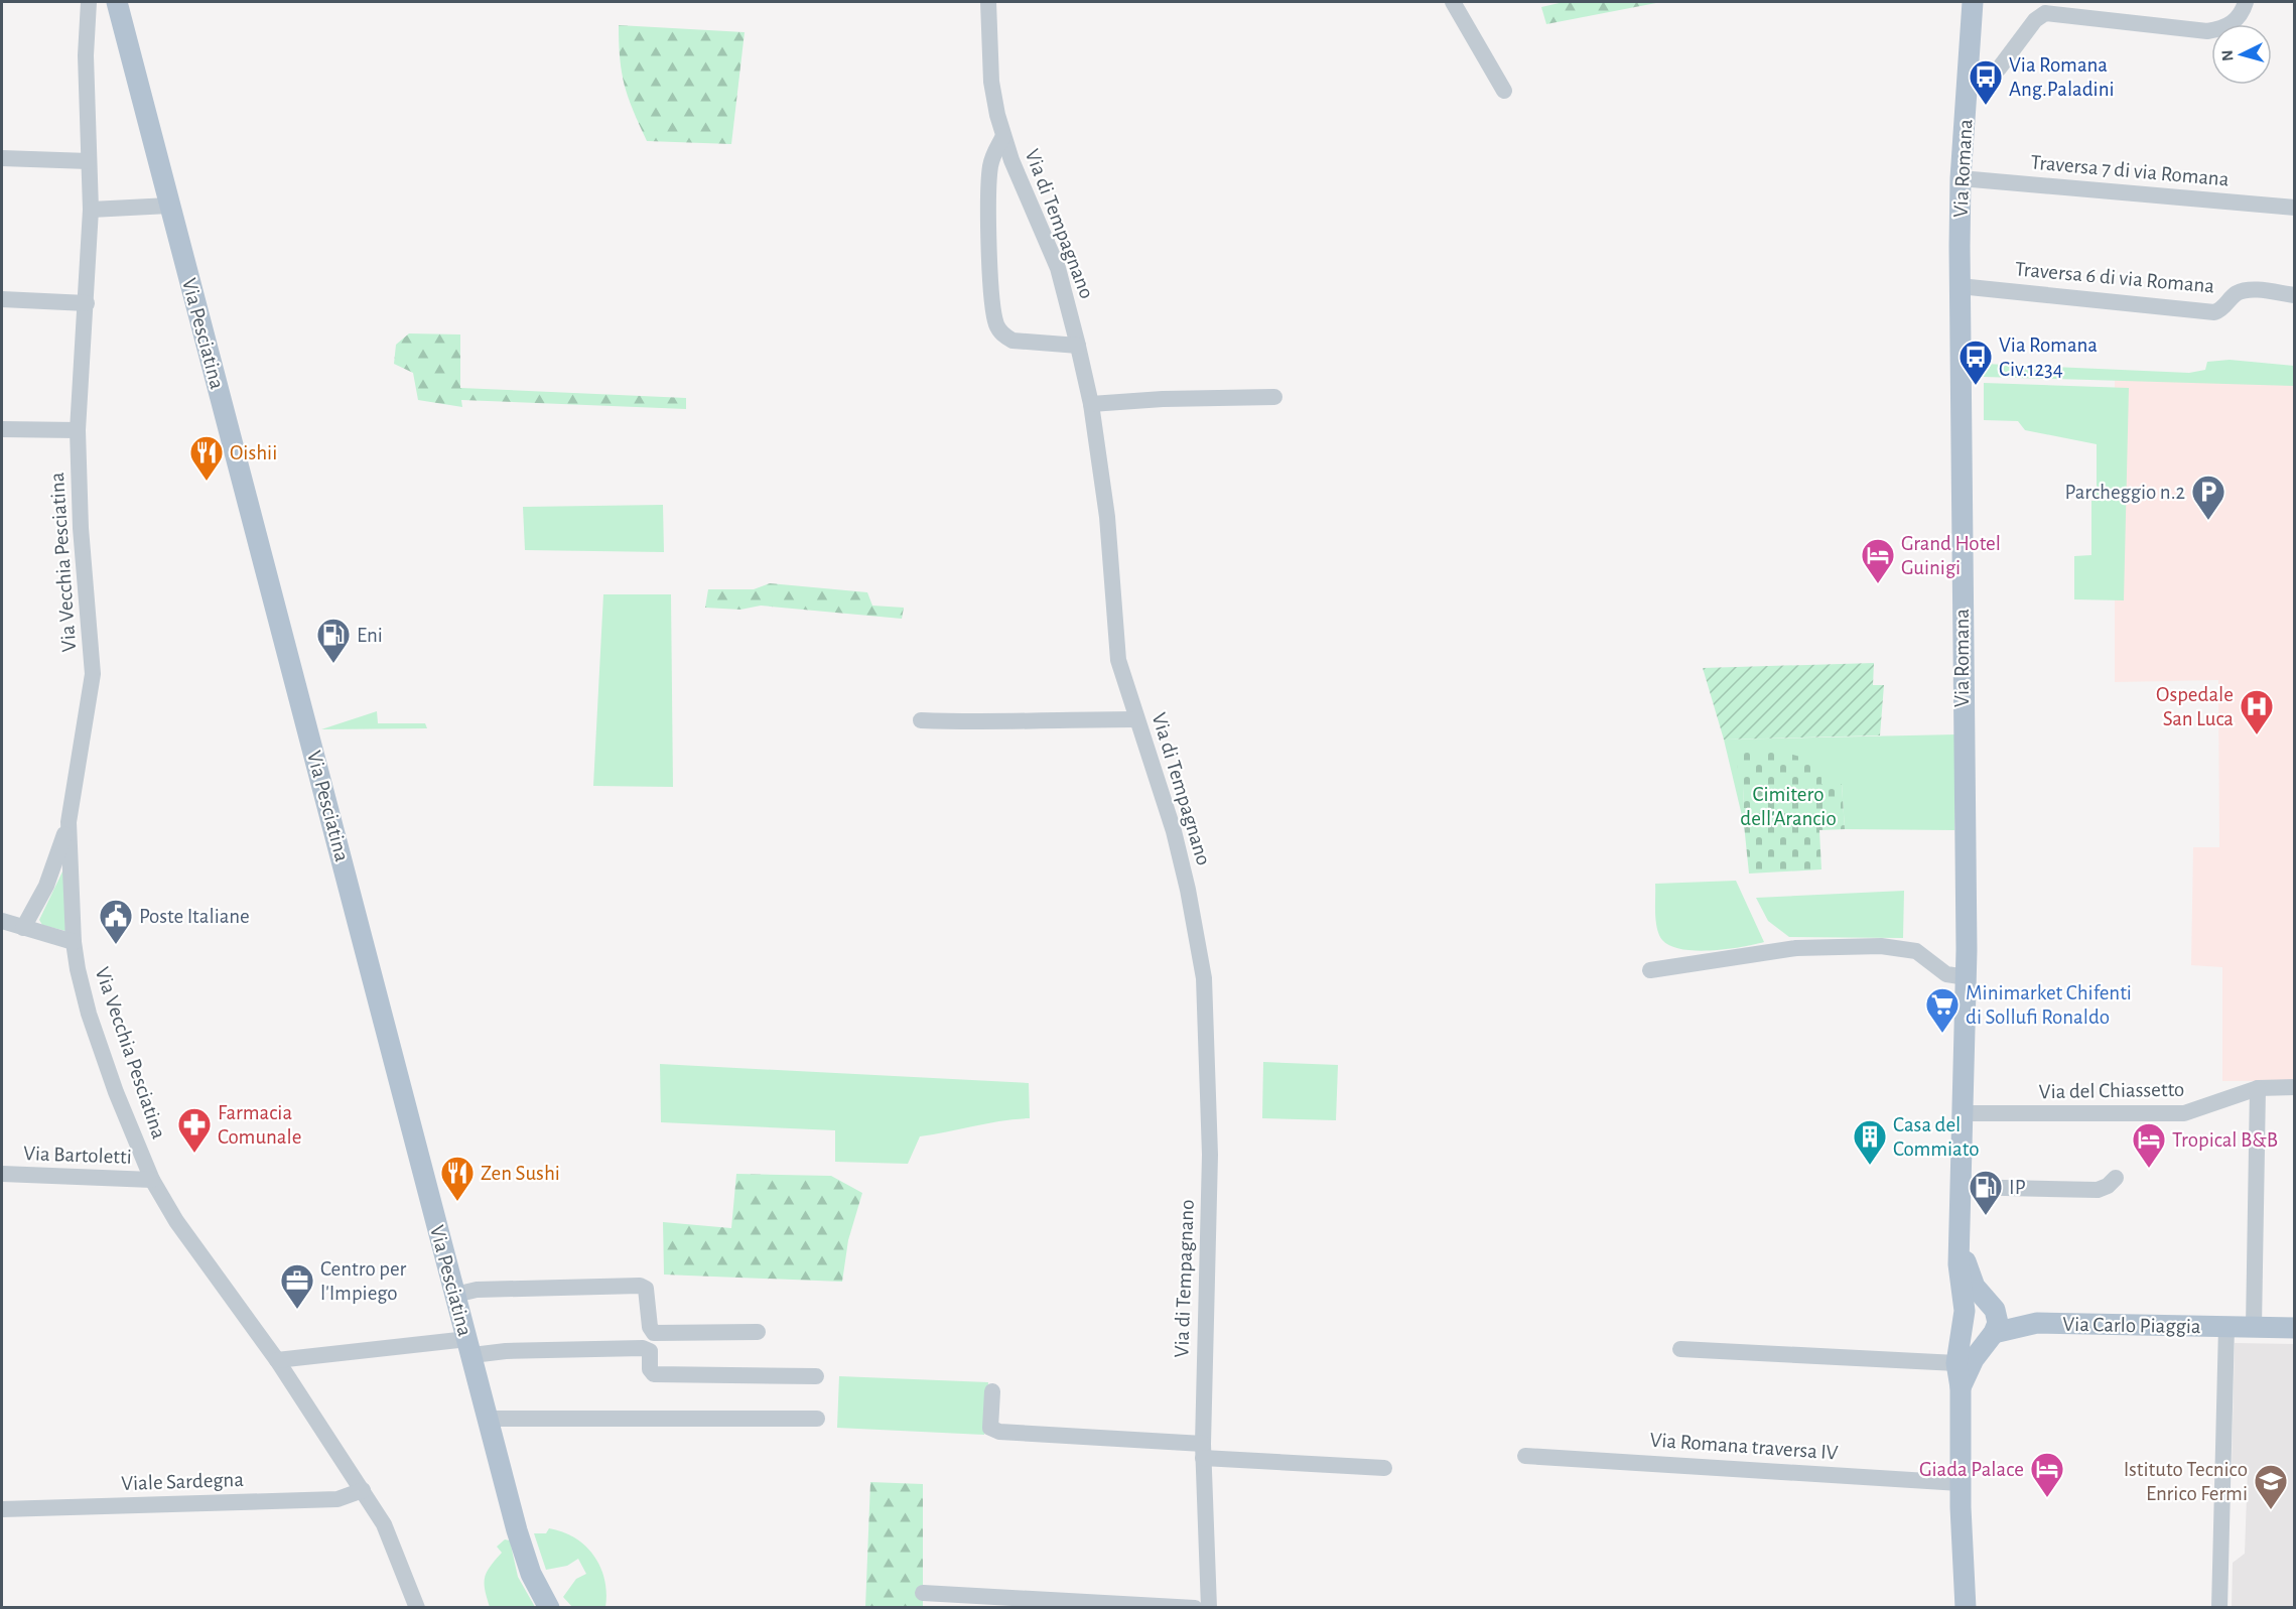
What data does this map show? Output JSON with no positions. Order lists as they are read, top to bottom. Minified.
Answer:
{"streets":{"main road":["Via Romana","Via Pesciatina","Via Carlo Piaggia"],"street":["Traversa 7 di via Romana","Via di Tempagnano","Traversa 6 di via Romana","Via Vecchia Pesciatina","Via del Chiassetto","Via Bartoletti","Via Romana traversa IV","Viale Sardegna"]},"crossings":[["Via Romana","Traversa 7 di via Romana"],["Via Romana","Traversa 6 di via Romana"],["Via Romana","Via del Chiassetto"],["Via Romana","Via Carlo Piaggia"],["Via Romana","Via Romana traversa IV"],["Via Vecchia Pesciatina","Via Bartoletti"],["Via Vecchia Pesciatina","Viale Sardegna"]],"parks":["Cimitero dell'Arancio"],"places":{"bus stop":["Via Romana Ang.Paladini","Via Romana Civ.1234"],"restaurant":["Oishii","Zen Sushi"],"parking":["Parcheggio n.2"],"hotel":["Grand Hotel Guinigi","Tropical B&B","Giada Palace"],"fuel station":["Eni","IP"],"hospital":["Ospedale San Luca"],"public building":["Poste Italiane"],"supermarket":["Minimarket Chifenti di Sollufi Ronaldo"],"pharmacy":["Farmacia Comunale"],"building":["Casa del Commiato"],"office":["Centro per l'Impiego"],"school or university":["Istituto Tecnico Enrico Fermi"]},"north":"left"}
